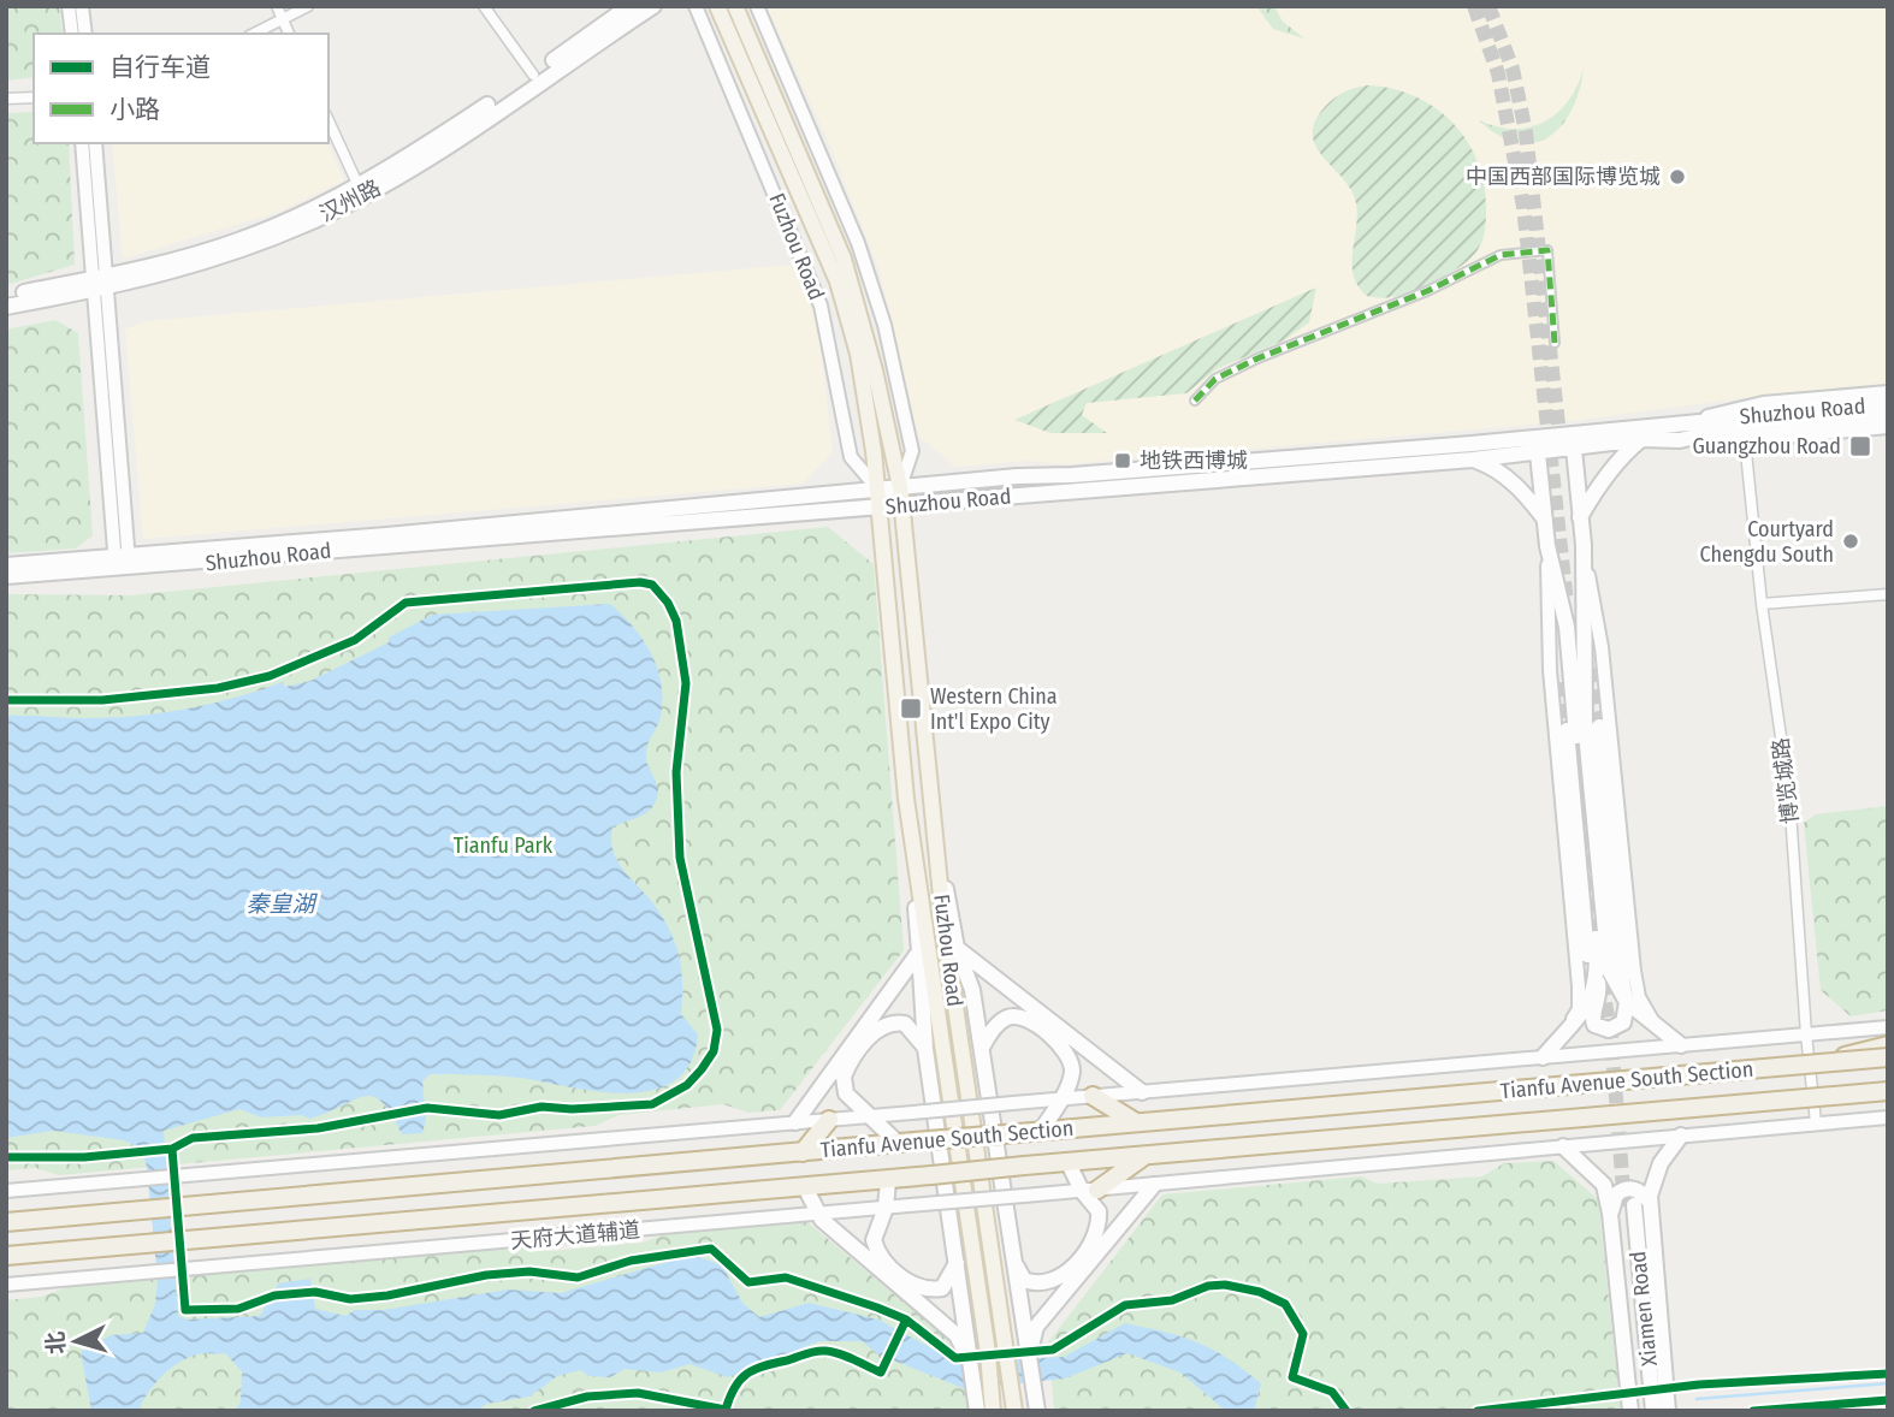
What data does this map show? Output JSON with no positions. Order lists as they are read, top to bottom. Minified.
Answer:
{"streets":{"highway":["Tianfu Avenue South Section"],"main road":["汉州路","Fuzhou Road","Shuzhou Road","Xiamen Road"],"street":["博览城路","天府大道辅道"]},"crossings":[["Fuzhou Road","Shuzhou Road"],["博览城路","天府大道辅道"]],"water":["秦皇湖"],"parks":["Tianfu Park"],"places":{"other":["中国西部国际博览城","Courtyard Chengdu South"],"transit":["Guangzhou Road","地铁西博城","Western China Int'l Expo City"]},"legend":["自行车道","小路"],"north":"left"}
